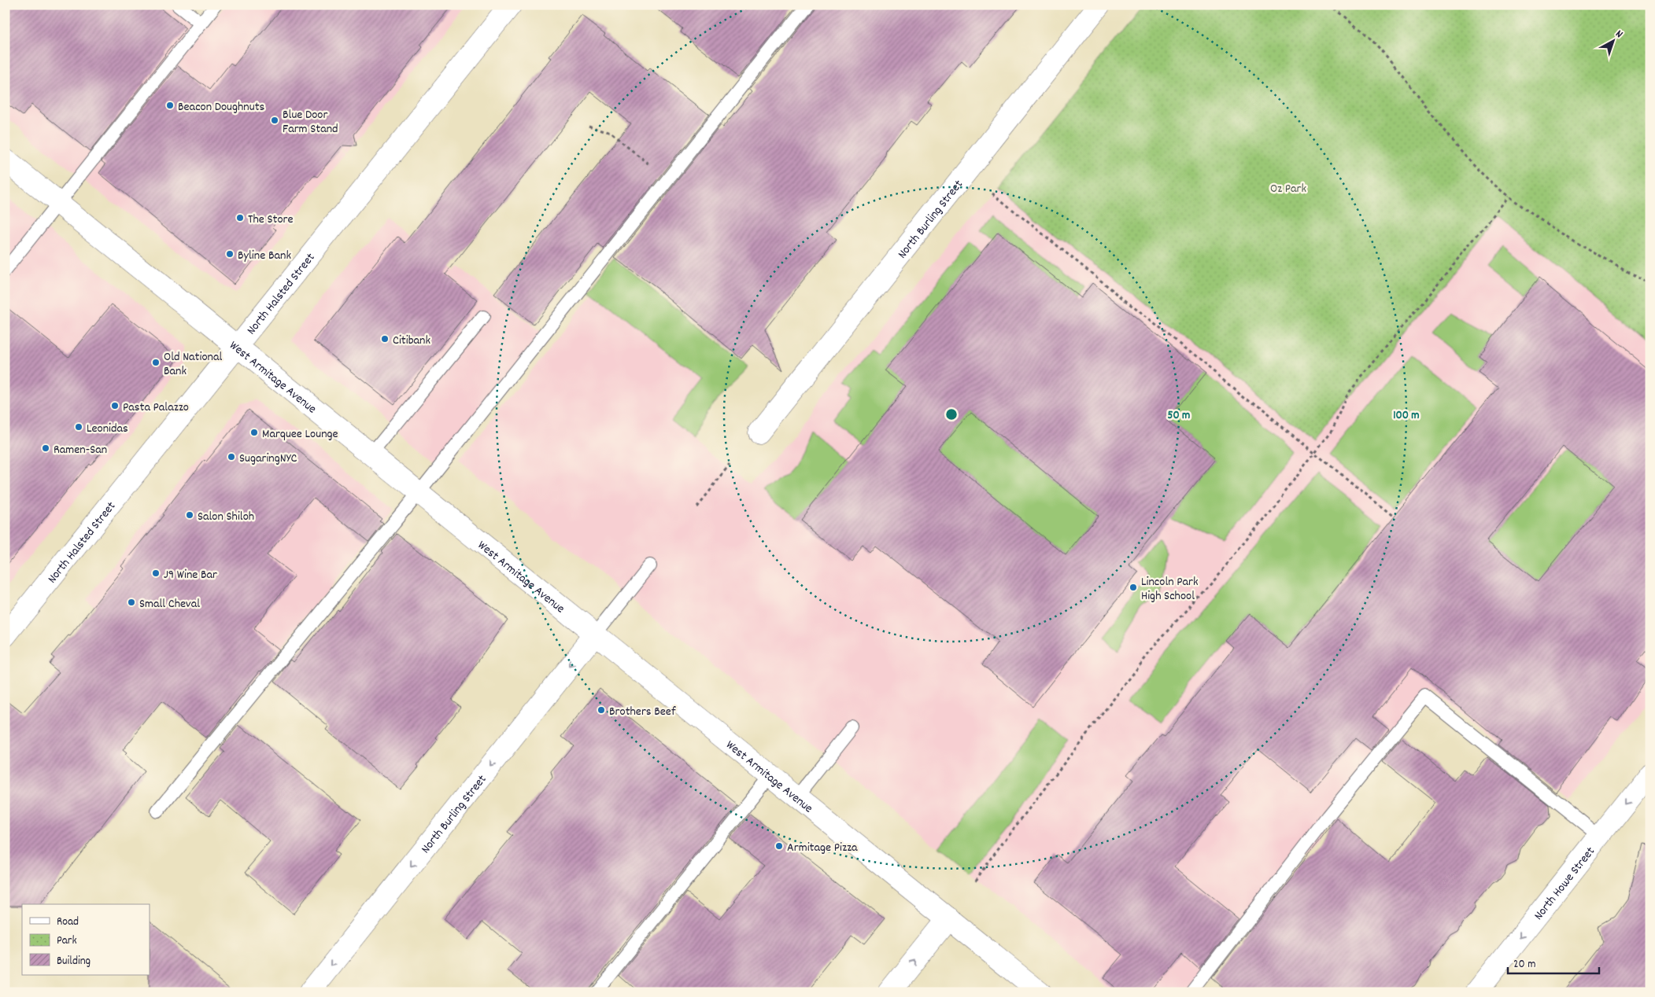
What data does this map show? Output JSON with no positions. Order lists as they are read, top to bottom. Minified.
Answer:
{"streets":{"street":["North Burling Street","North Halsted Street","West Armitage Avenue","North Howe Street"]},"crossings":[["North Burling Street","West Armitage Avenue"],["North Halsted Street","West Armitage Avenue"]],"one_way":["North Burling Street","North Howe Street"],"parks":["Oz Park"],"places":["Beacon Doughnuts","Blue Door Farm Stand","The Store","Byline Bank","Citibank","Old National Bank","Pasta Palazzo","Leonidas","Marquee Lounge","Ramen-San","SugaringNYC","Salon Shiloh","J9 Wine Bar","Lincoln Park High School","Small Cheval","Brothers Beef","Armitage Pizza"],"legend":["Road","Park","Building"],"scale_bar":"20 m","north":"top right","rings":["50 m","100 m"]}
